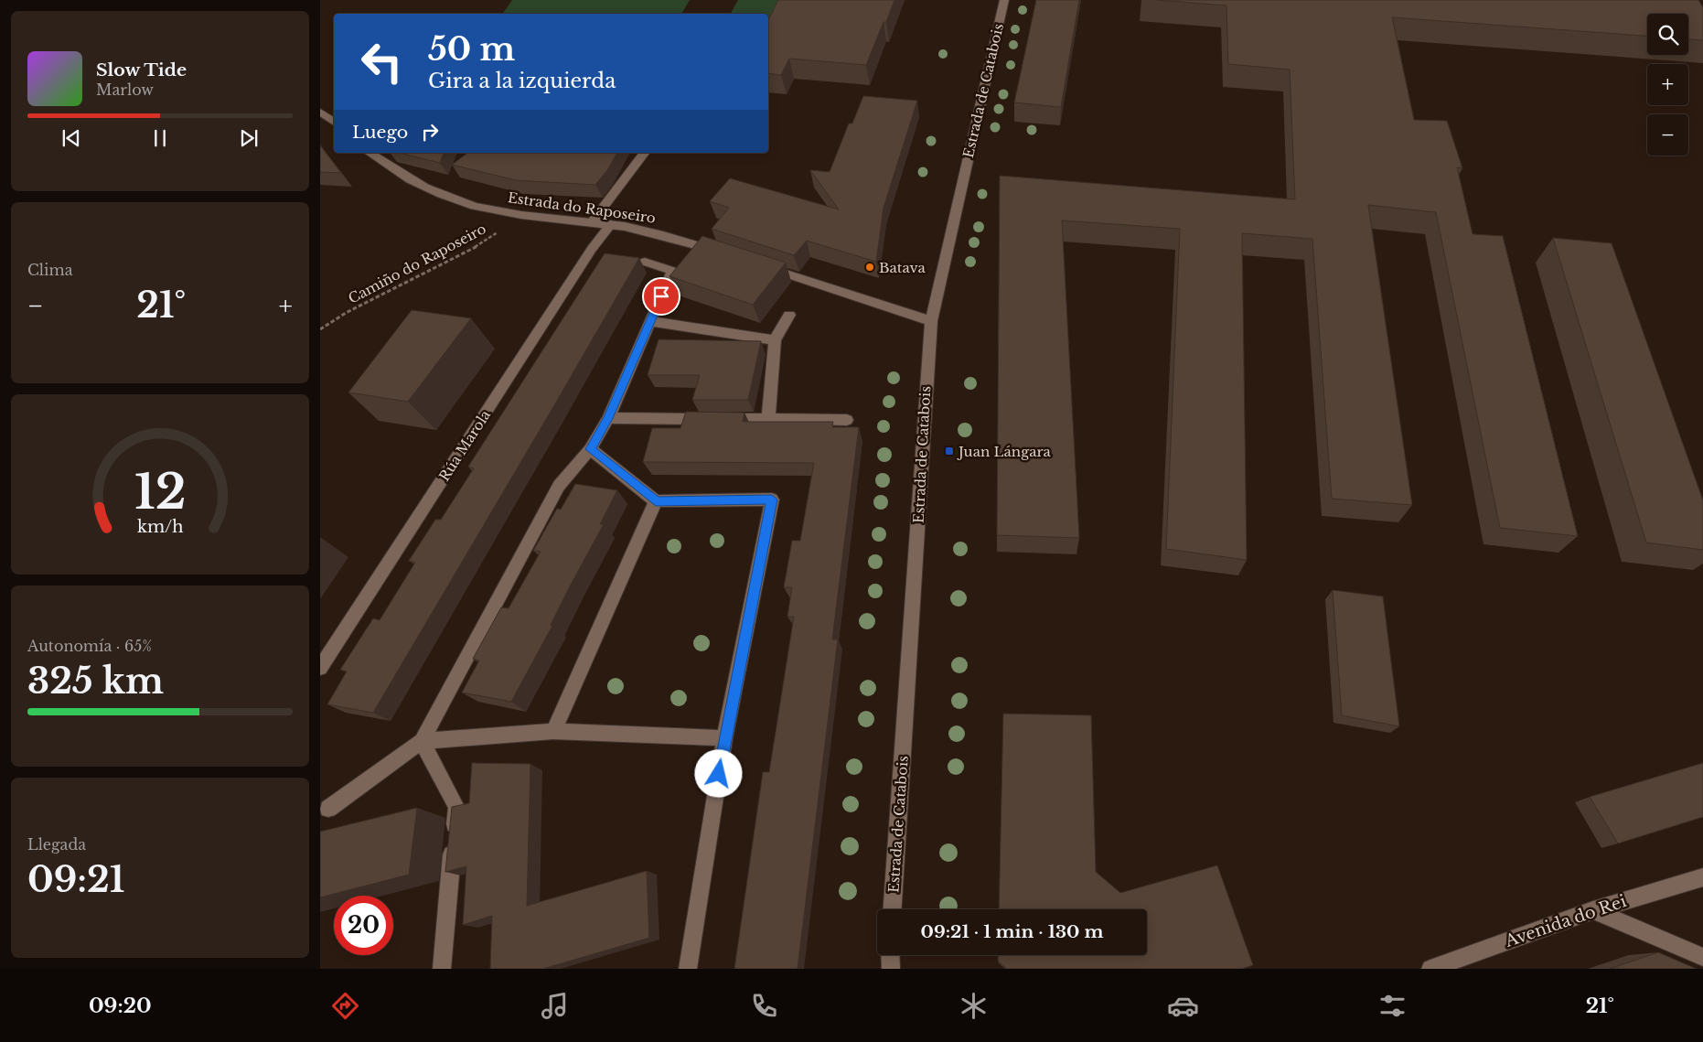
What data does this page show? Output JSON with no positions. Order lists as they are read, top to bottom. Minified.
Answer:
{"streets":{"street":["Estrada de Catabois","Estrada do Raposeiro","Rúa Marola","Avenida do Rei"],"path":["Camiño do Raposeiro"]},"crossings":[["Estrada do Raposeiro","Camiño do Raposeiro"],["Estrada do Raposeiro","Rúa Marola"]],"places":{"other":["Batava"],"transit":["Juan Lángara"]},"page":{"map_buttons":["+","−"],"turn":["50 m","Gira a la izquierda"],"song":["Slow Tide","Marlow"],"then":"Luego","tile":["Clima",["Autonomía · 65%","325 km"],["Llegada","09:21"]],"heat":["−","21°","+"],"limit":"20","trip":"09:21 · 1 min · 130 m","tabs":["09:20","21°"],"gauge":["12","km/h"]}}
